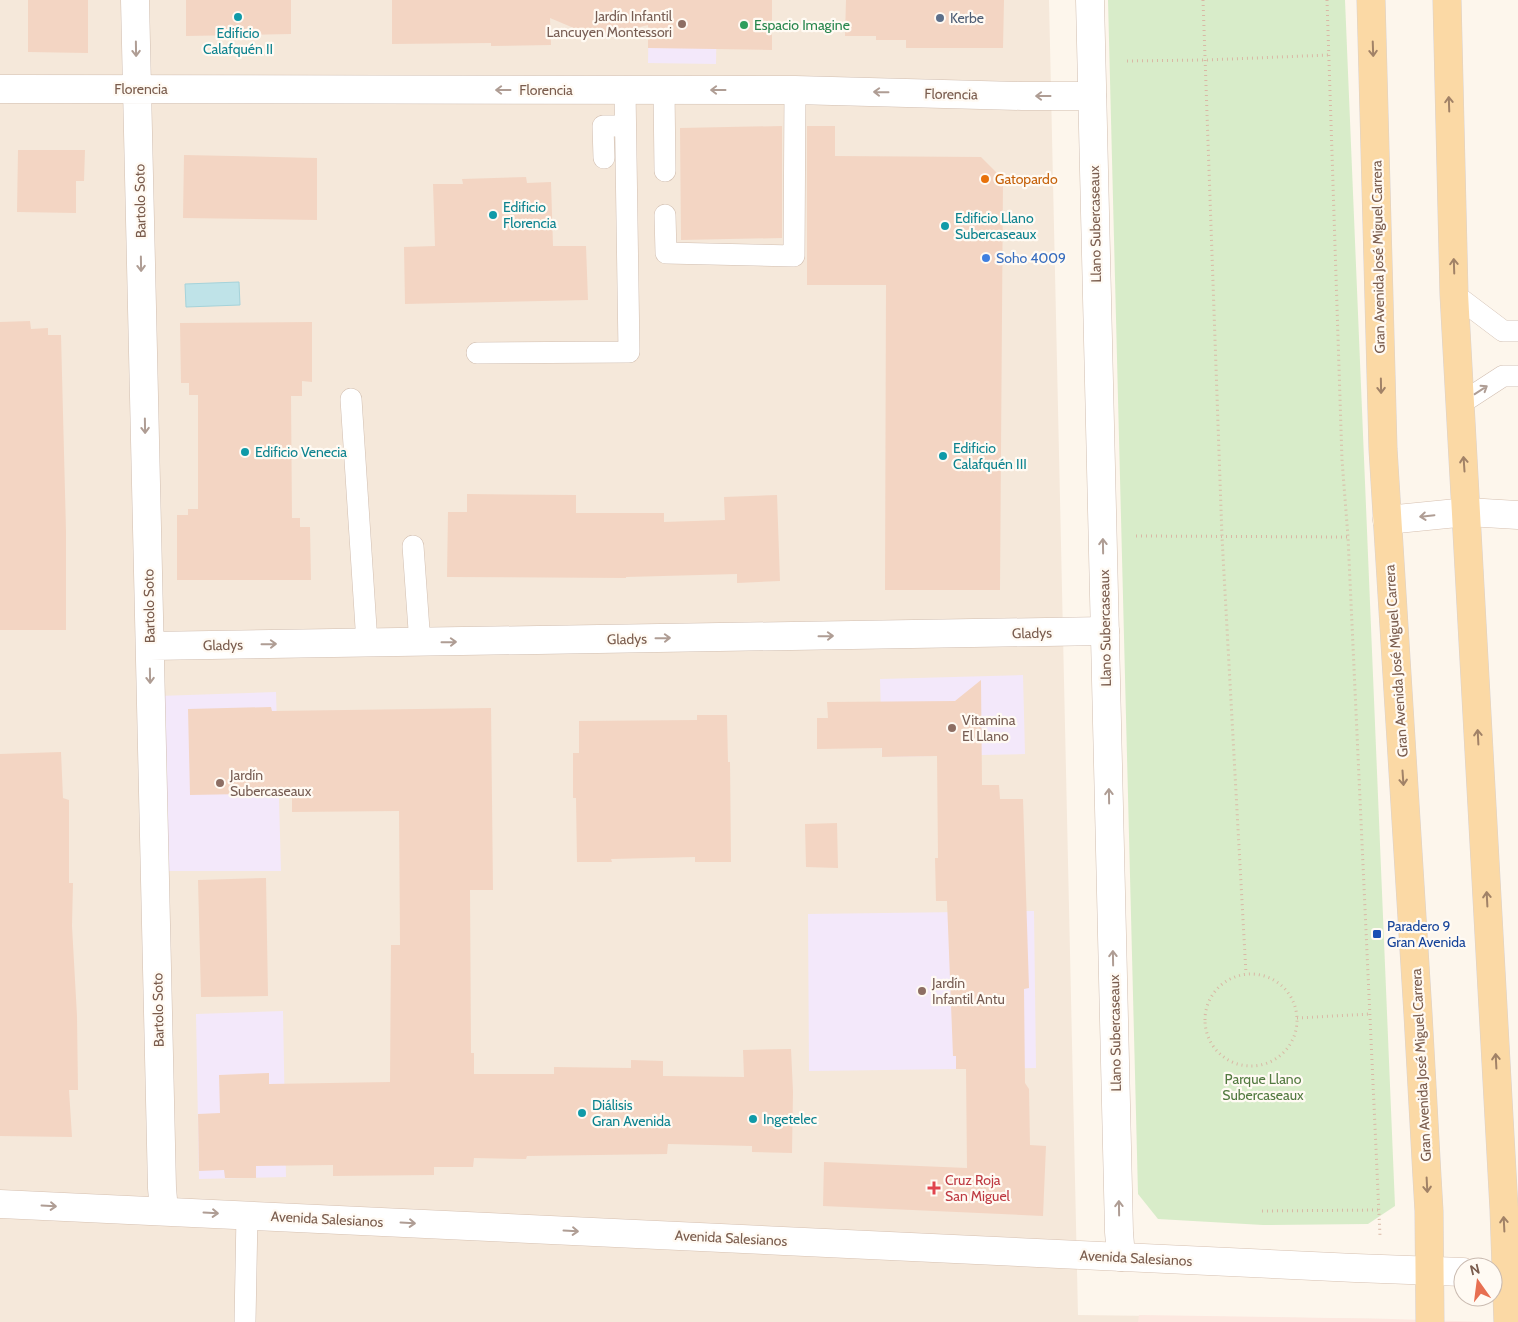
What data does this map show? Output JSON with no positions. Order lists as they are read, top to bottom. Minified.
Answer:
{"streets":{"main road":["Gran Avenida José Miguel Carrera"],"street":["Florencia","Bartolo Soto","Llano Subercaseaux","Gladys","Avenida Salesianos"]},"crossings":[["Florencia","Bartolo Soto"],["Florencia","Llano Subercaseaux"],["Bartolo Soto","Gladys"],["Bartolo Soto","Avenida Salesianos"],["Llano Subercaseaux","Gladys"],["Llano Subercaseaux","Avenida Salesianos"],["Gran Avenida José Miguel Carrera","Avenida Salesianos"]],"one_way":["Florencia","Bartolo Soto","Llano Subercaseaux","Gladys","Avenida Salesianos"],"parks":["Parque Llano Subercaseaux"],"places":{"other":["Edificio Calafquén II","Kerbe","Jardín Infantil Lancuyen Montessori","Espacio Imagine","Gatopardo","Edificio Florencia","Edificio Llano Subercaseaux","Soho 4009","Edificio Venecia","Edificio Calafquén III","Vitamina El Llano","Jardín Subercaseaux","Jardín Infantil Antu","Diálisis Gran Avenida","Ingetelec"],"transit":["Paradero 9 Gran Avenida"],"health":["Cruz Roja San Miguel"]},"north":"top"}
